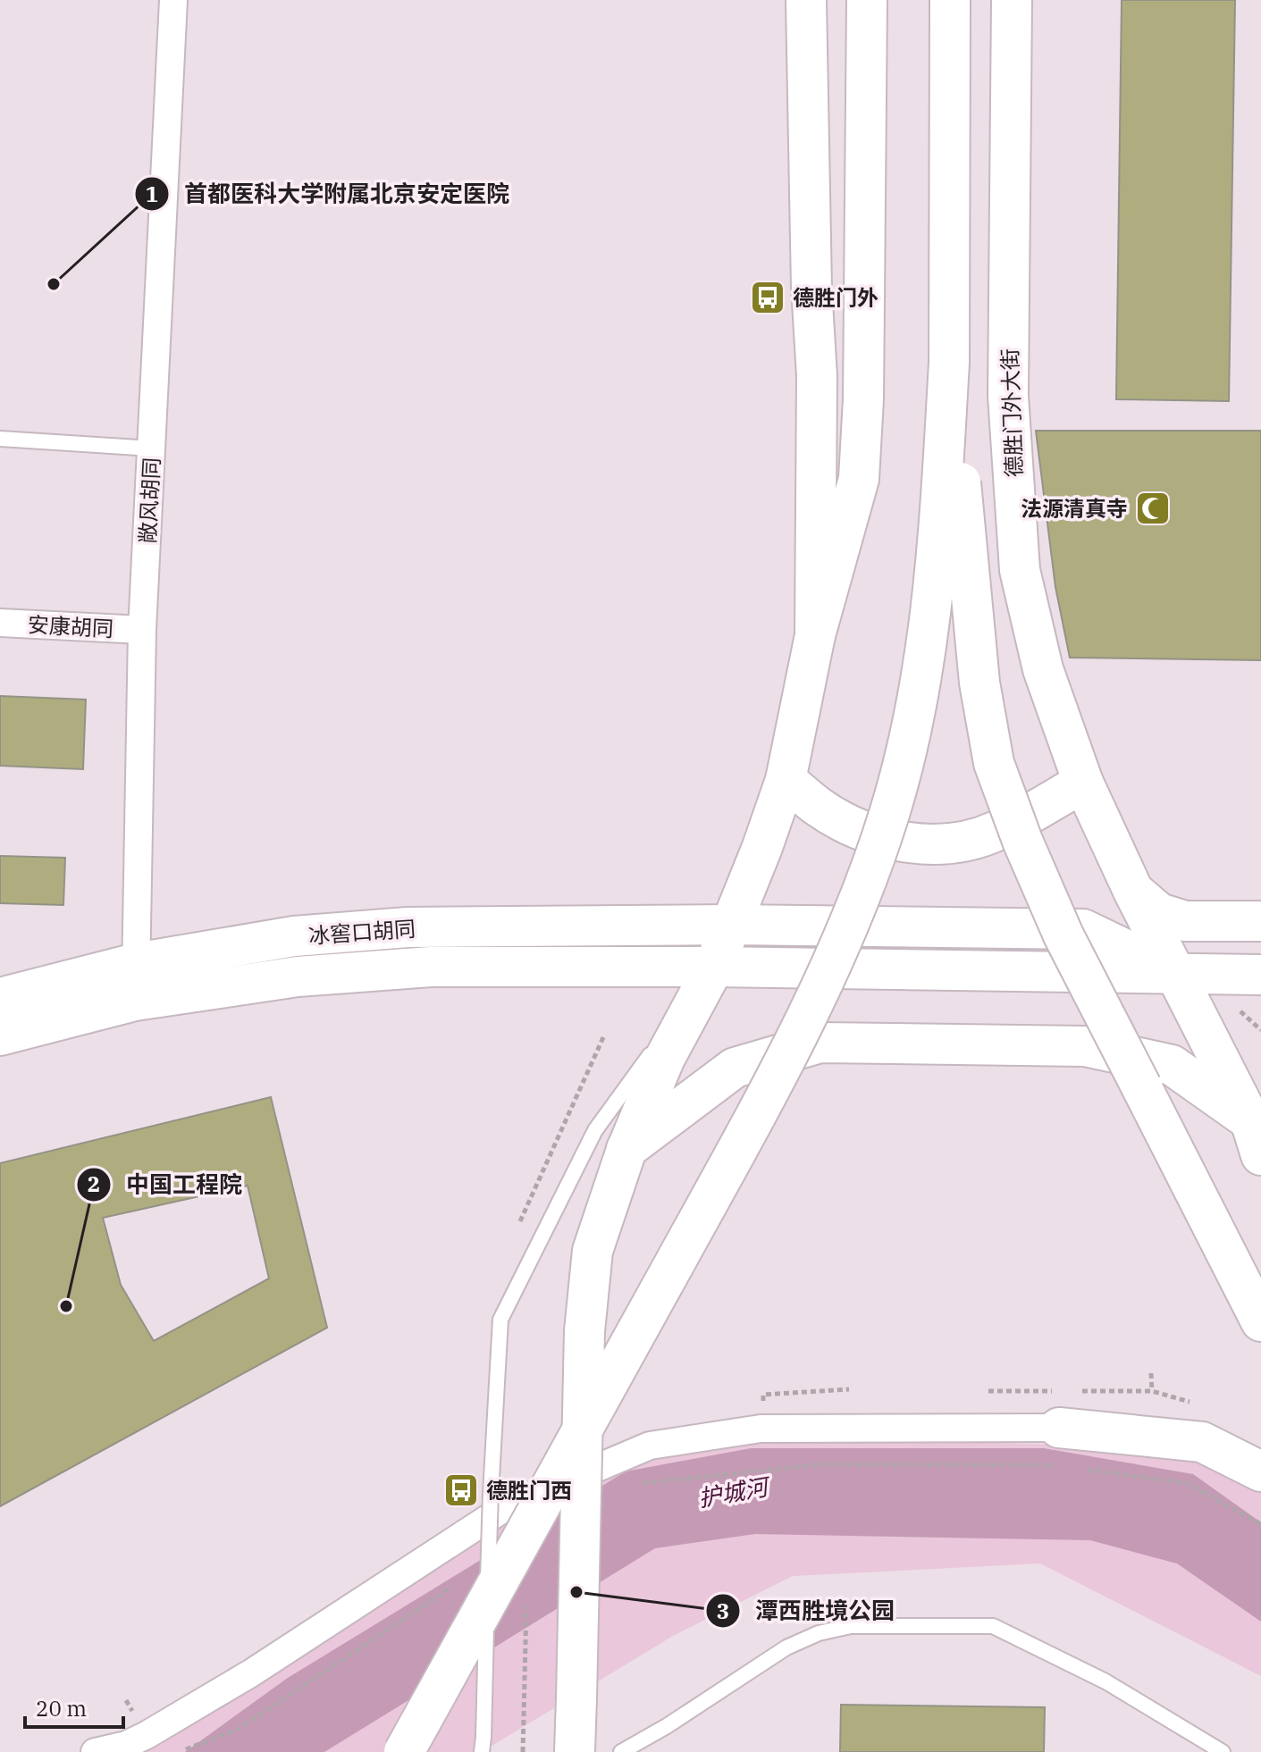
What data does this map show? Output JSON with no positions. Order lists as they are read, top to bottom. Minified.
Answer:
{"streets":{"main road":["德胜门外大街","冰窖口胡同"],"street":["敞风胡同","安康胡同"]},"crossings":[["德胜门外大街","冰窖口胡同"],["敞风胡同","安康胡同"],["敞风胡同","冰窖口胡同"]],"water":["护城河"],"places":{"other":["首都医科大学附属北京安定医院","中国工程院","潭西胜境公园"],"bus stop":["德胜门外","德胜门西"],"mosque":["法源清真寺"]},"scale_bar":"20 m"}
